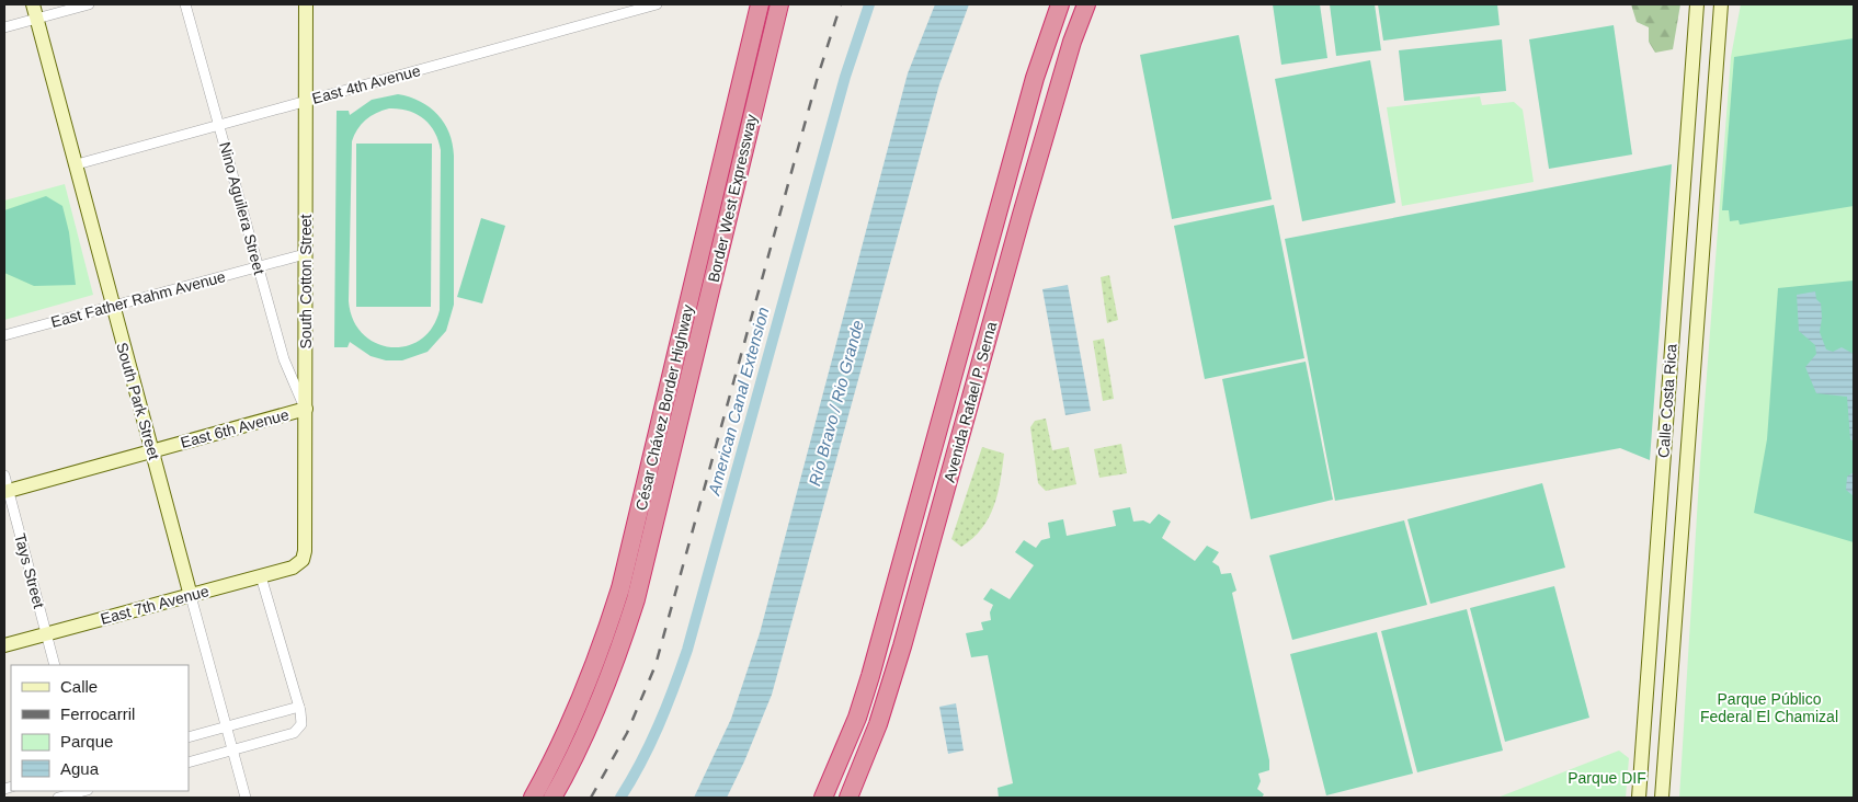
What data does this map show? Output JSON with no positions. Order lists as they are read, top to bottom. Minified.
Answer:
{"streets":{"highway":["Avenida Rafael P. Serna","César Chávez Border Highway"],"street":["East 4th Avenue","Nino Aguilera Street","South Cotton Street","East Father Rahm Avenue","South Park Street","Calle Costa Rica","East 6th Avenue","Tays Street","East 7th Avenue"]},"crossings":[["East 4th Avenue","Nino Aguilera Street"],["East 4th Avenue","South Cotton Street"],["East 4th Avenue","South Park Street"],["Nino Aguilera Street","South Cotton Street"],["Nino Aguilera Street","East Father Rahm Avenue"],["Nino Aguilera Street","East 6th Avenue"],["South Cotton Street","East Father Rahm Avenue"],["South Cotton Street","East 6th Avenue"],["South Cotton Street","East 7th Avenue"],["East Father Rahm Avenue","South Park Street"],["South Park Street","East 6th Avenue"],["South Park Street","East 7th Avenue"],["East 6th Avenue","Tays Street"],["Tays Street","East 7th Avenue"]],"water":["American Canal Extension","Río Bravo / Rio Grande"],"parks":["Parque Público Federal El Chamizal","Parque DIF"],"legend":["Calle","Ferrocarril","Parque","Agua"]}
